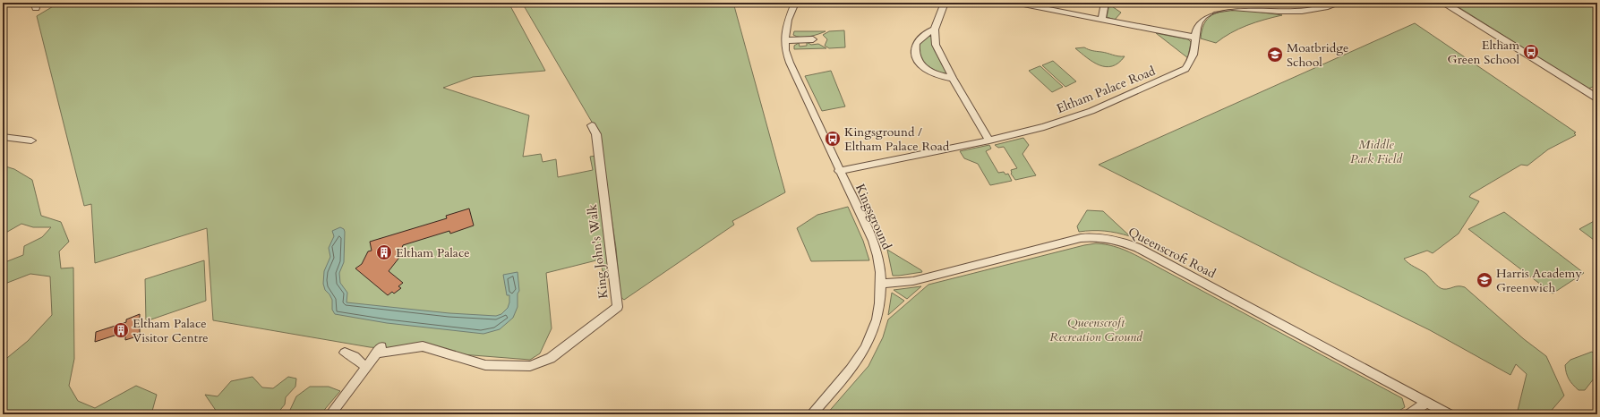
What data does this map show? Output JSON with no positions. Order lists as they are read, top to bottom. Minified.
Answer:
{"streets":{"street":["Eltham Palace Road","Kingsground","King John's Walk","Queenscroft Road"]},"crossings":[["Eltham Palace Road","Kingsground"],["Kingsground","Queenscroft Road"]],"parks":["Middle Park Field","Queenscroft Recreation Ground"],"places":{"bus stop":["Eltham Green School","Kingsground / Eltham Palace Road"],"school or university":["Moatbridge School","Harris Academy Greenwich"],"building":["Eltham Palace","Eltham Palace Visitor Centre"]}}
